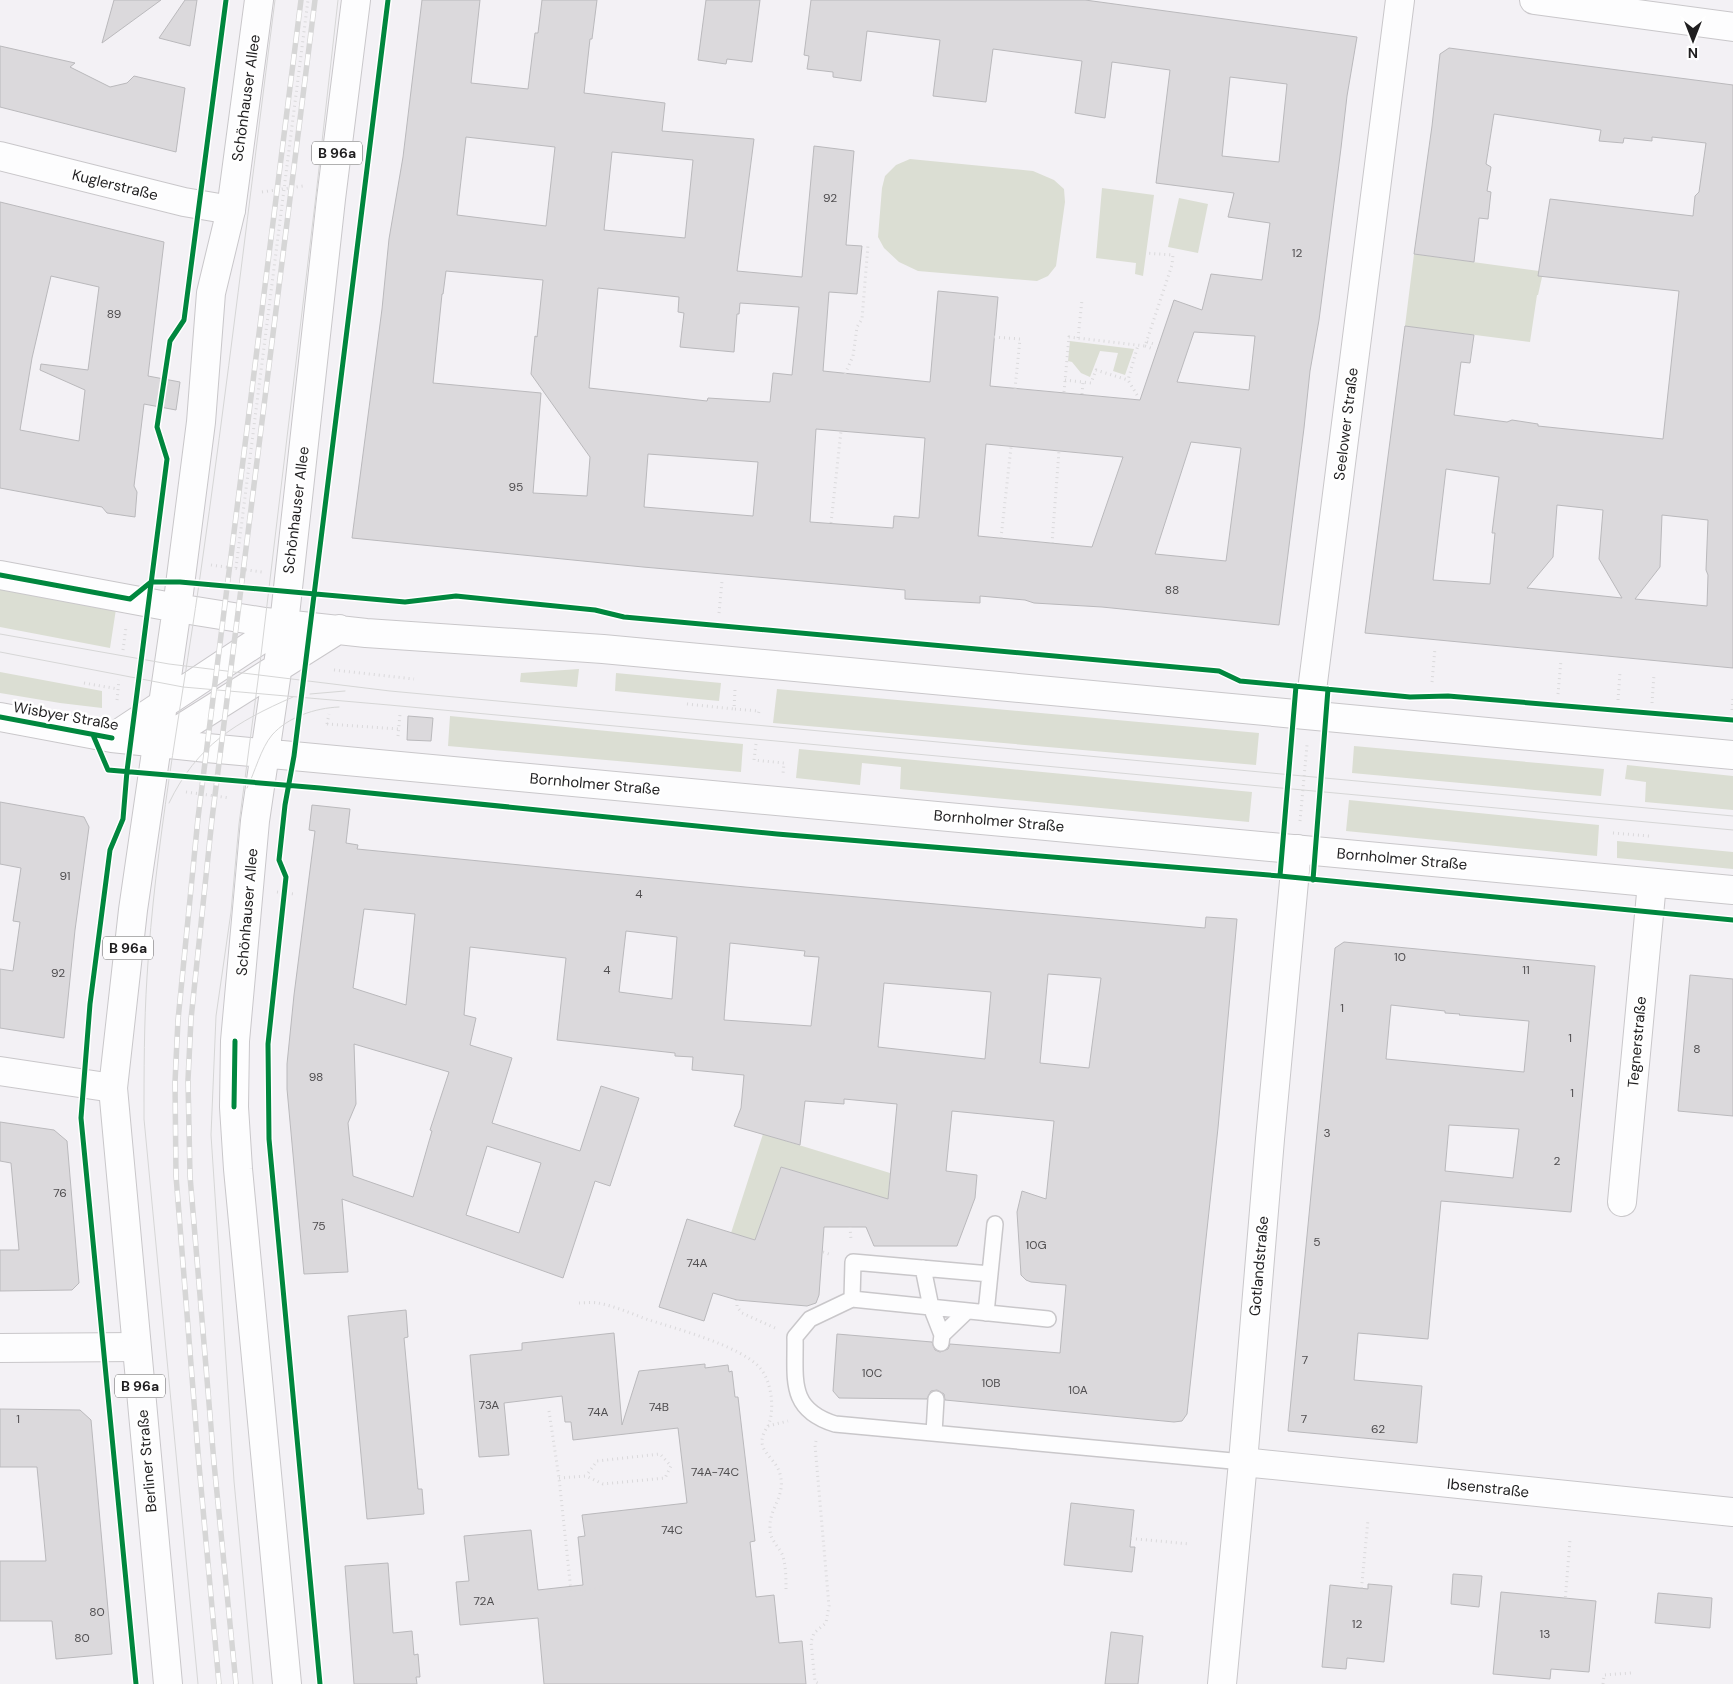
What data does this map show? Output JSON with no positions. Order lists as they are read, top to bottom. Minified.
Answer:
{"streets":{"main road":["Schönhauser Allee","B 96a","Kuglerstraße","Seelower Straße","Wisbyer Straße","Bornholmer Straße","Tegnerstraße","Gotlandstraße","Berliner Straße","Ibsenstraße"]},"crossings":[["Schönhauser Allee","Kuglerstraße"],["Schönhauser Allee","Wisbyer Straße"],["Schönhauser Allee","Bornholmer Straße"],["Schönhauser Allee","Berliner Straße"],["Wisbyer Straße","Bornholmer Straße"],["Bornholmer Straße","Tegnerstraße"],["Bornholmer Straße","Gotlandstraße"],["Gotlandstraße","Ibsenstraße"]],"house_numbers":["92","12","89","95","88","91","4","10","4","11","92","1","1","8","98","1","3","2","76","75","5","10G","74A","7","10C","10B","10A","73A","74B","74A","1","7","62","74A-74C","74C","72A","80","12","13","80"],"north":"bottom"}
